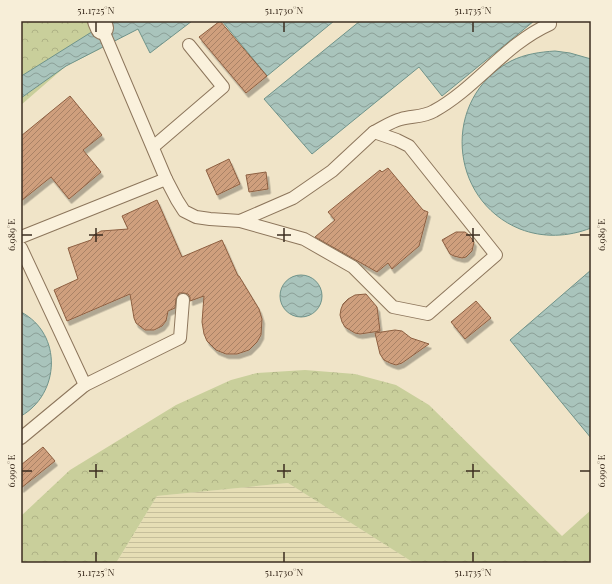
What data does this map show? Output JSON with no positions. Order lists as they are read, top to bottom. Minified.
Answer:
{"coordinates":["51.1725°N","51.1730°N","51.1735°N","6.989°E","6.990°E"]}
